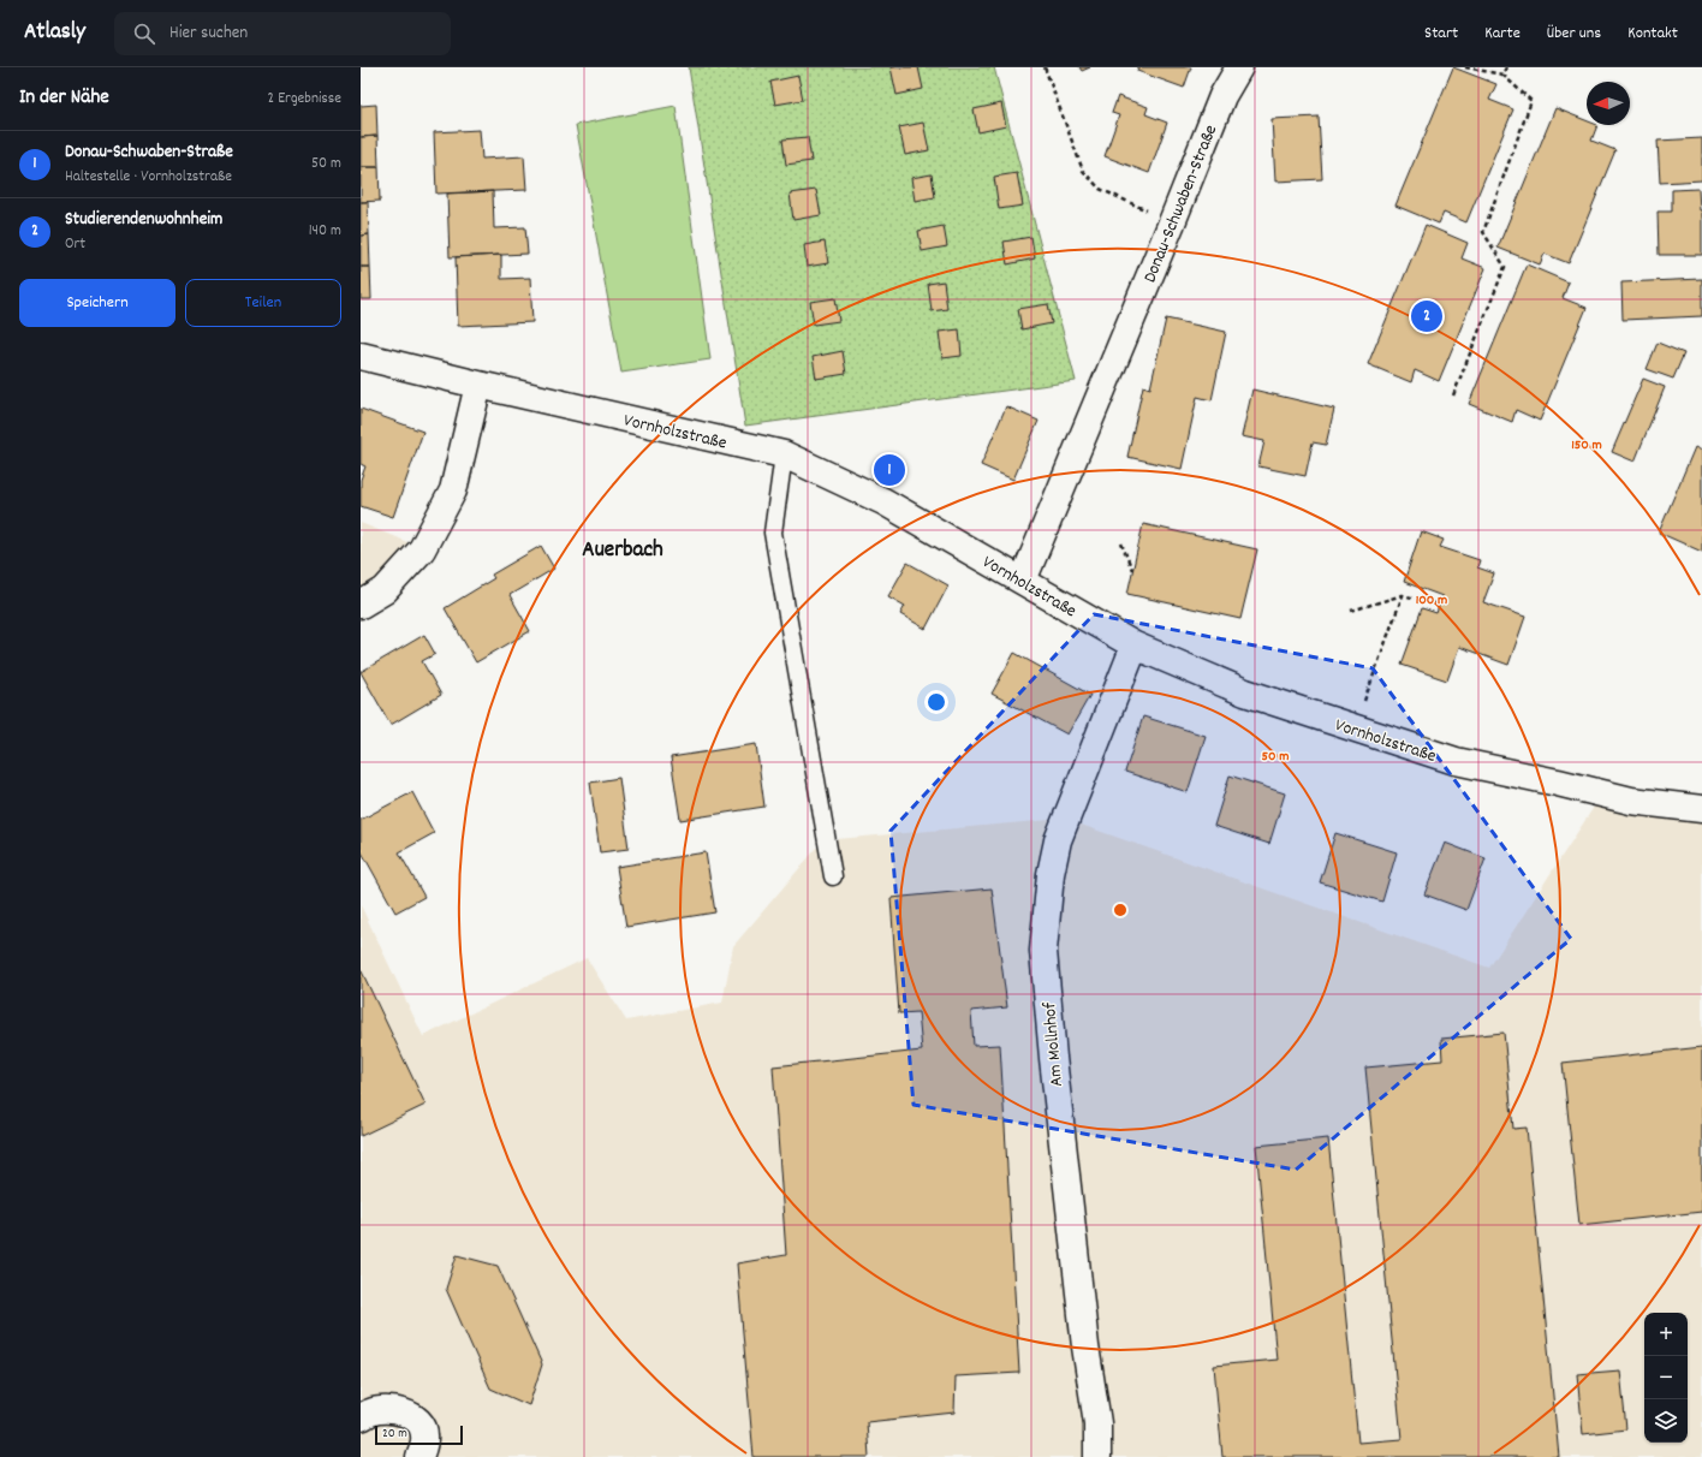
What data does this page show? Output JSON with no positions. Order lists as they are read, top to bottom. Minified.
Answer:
{"streets":{"street":["Donau-Schwaben-Straße","Vornholzstraße","Am Mollnhof"]},"crossings":[["Donau-Schwaben-Straße","Vornholzstraße"],["Vornholzstraße","Am Mollnhof"]],"districts":["Auerbach"],"scale_bar":"20 m","north":"left","page":{"header":"Atlasly","search":"Hier suchen","nav":["Start","Karte","Über uns","Kontakt"],"heading":["In der Nähe","2 Ergebnisse"],"list":[{"mark":"1","name":"Donau-Schwaben-Straße","note":"Haltestelle · Vornholzstraße","value":"50 m"},{"mark":"2","name":"Studierendenwohnheim","note":"Ort","value":"140 m"}],"buttons":["Speichern","Teilen"],"pins":["2","1"],"map_buttons":["+","−"],"scale":"20 m"},"rings":["150 m","100 m","50 m"]}
